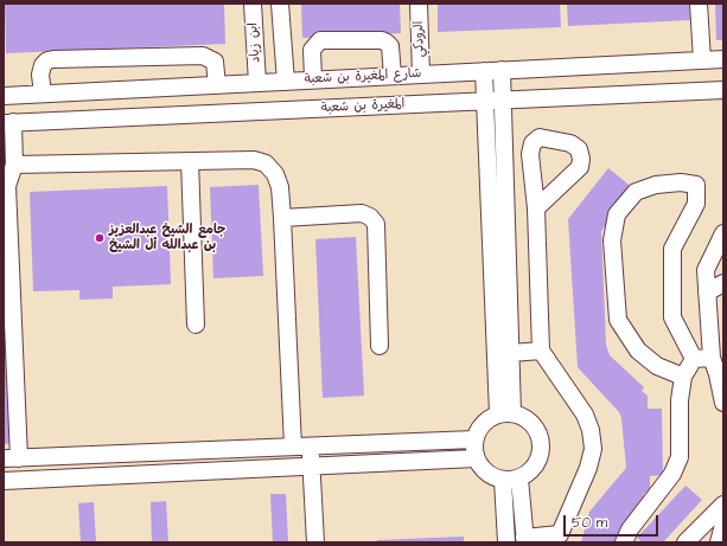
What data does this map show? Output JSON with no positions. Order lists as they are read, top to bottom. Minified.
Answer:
{"streets":{"street":["الرودكي","ابن زياد","شارع المغيرة بن شعبة","المغيرة بن شعبة"]},"crossings":[["الرودكي","شارع المغيرة بن شعبة"],["ابن زياد","شارع المغيرة بن شعبة"]],"places":["جامع الشيخ عبدالعزيز بن عبدالله أل الشيخ"],"scale_bar":"50 m"}
